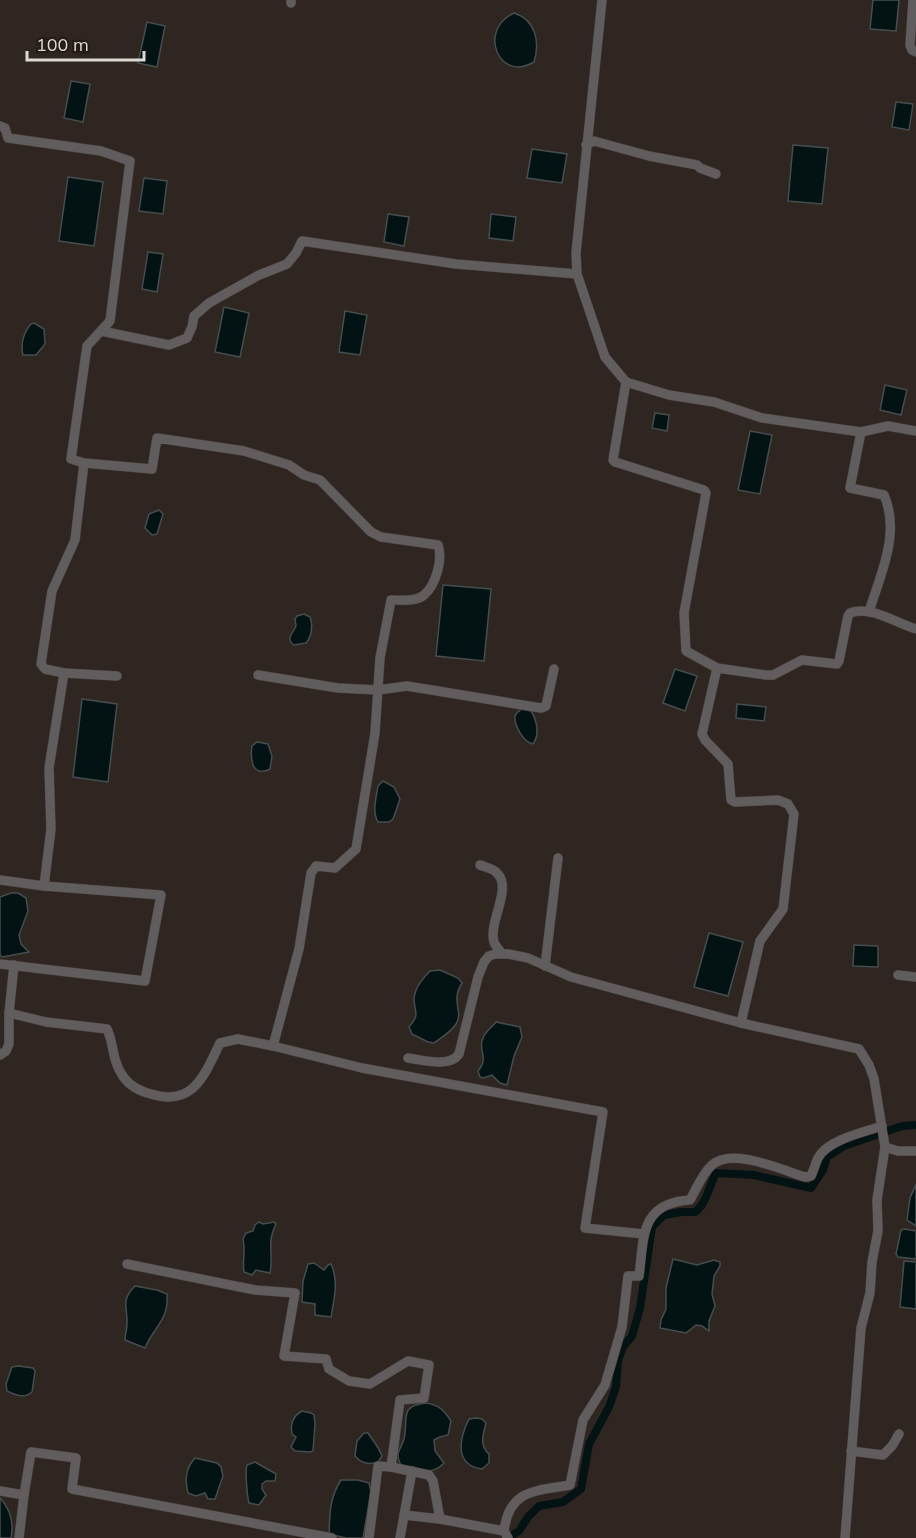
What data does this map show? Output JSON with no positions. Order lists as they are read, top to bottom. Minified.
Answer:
{"scale_bar":"100 m"}
